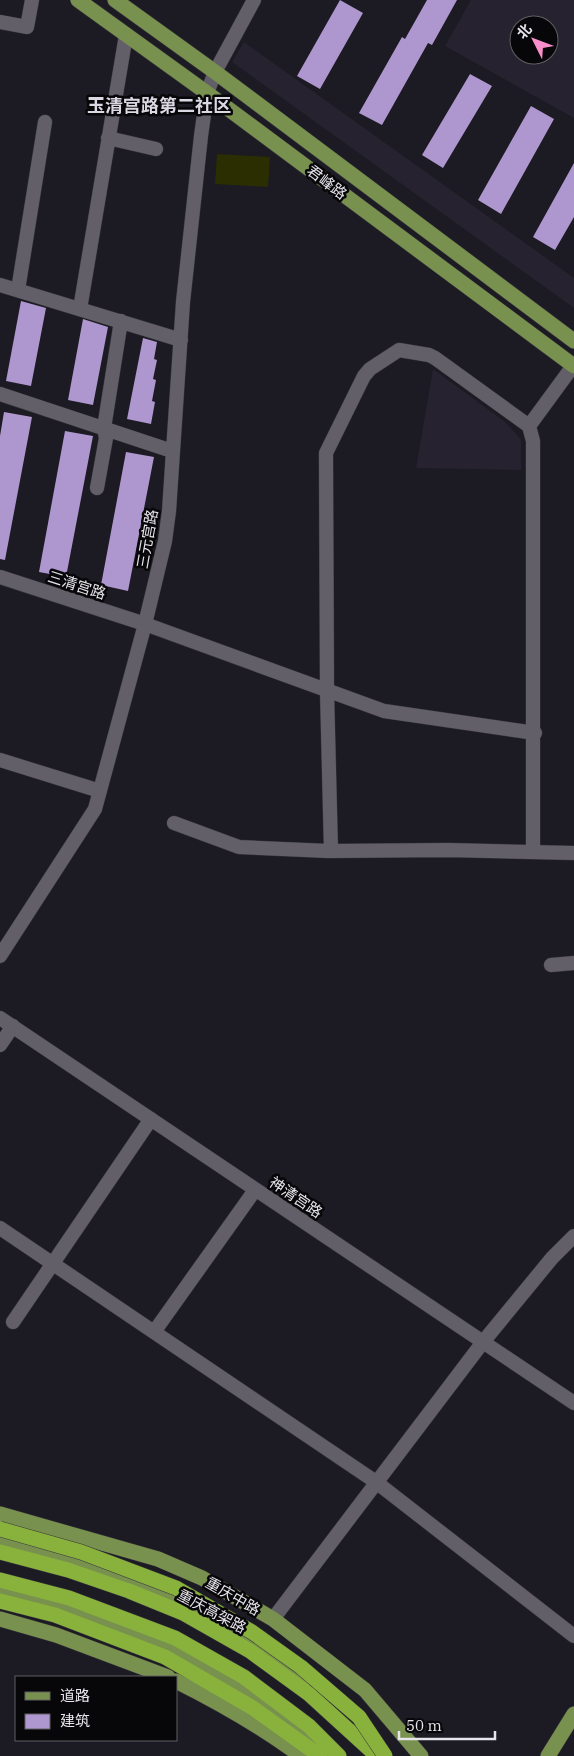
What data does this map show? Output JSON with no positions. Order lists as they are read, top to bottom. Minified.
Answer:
{"streets":{"highway":["重庆高架路"],"main road":["君峰路","重庆中路"],"street":["三元宫路","三清宫路","神清宫路"]},"crossings":[["君峰路","三元宫路"],["三元宫路","三清宫路"]],"districts":["玉清宫路第二社区"],"legend":["道路","建筑"],"scale_bar":"50 m","north":"top left"}
